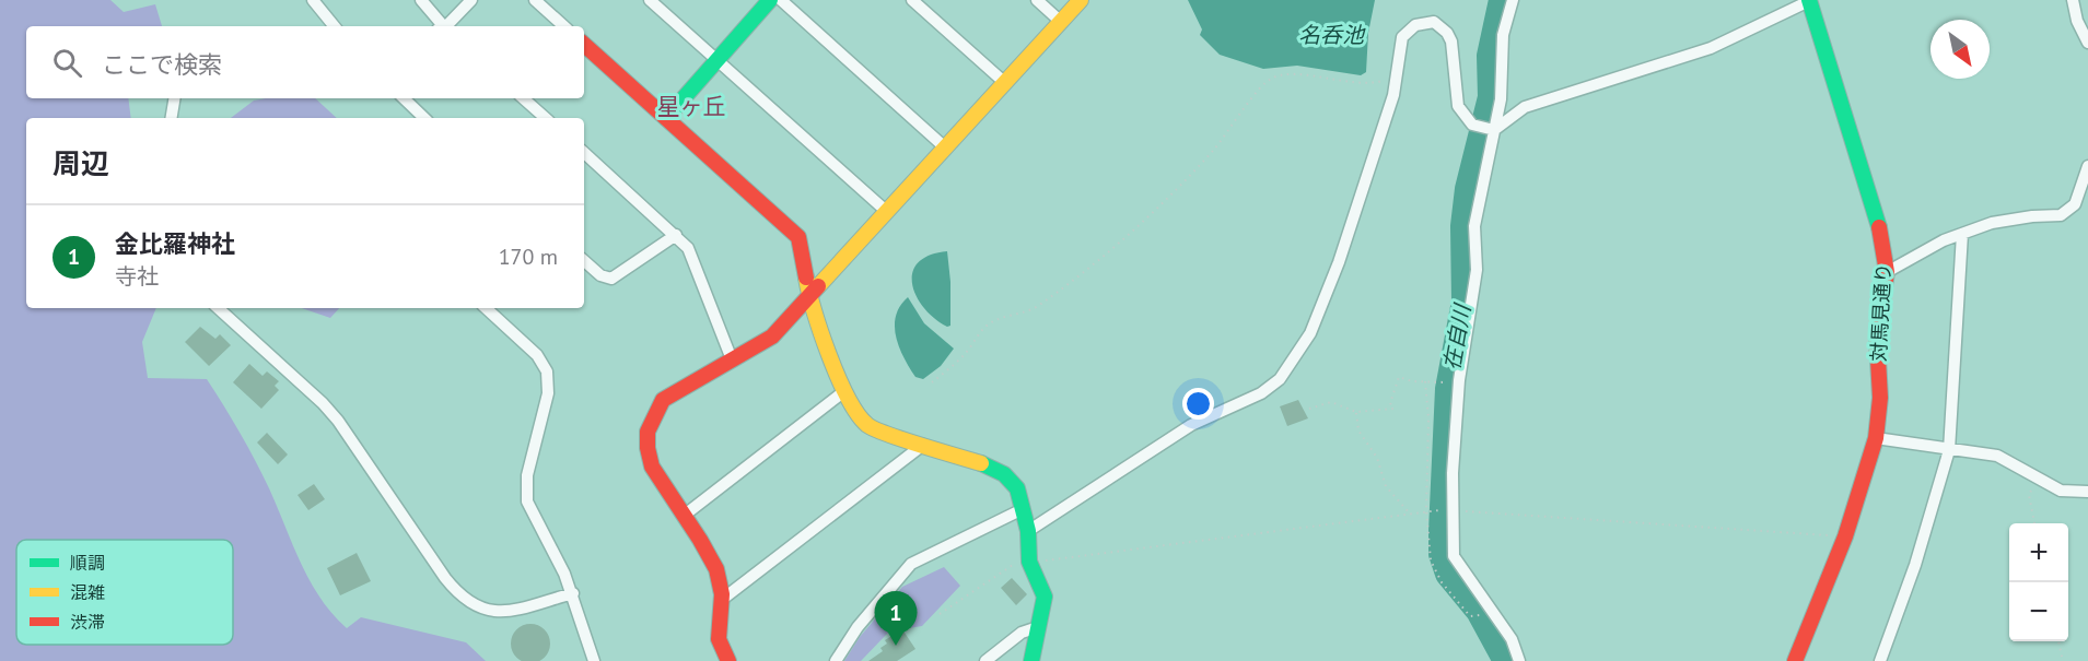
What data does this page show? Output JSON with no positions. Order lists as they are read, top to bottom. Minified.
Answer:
{"streets":{"street":["対馬見通り"]},"districts":["星ヶ丘"],"water":["名呑池","在自川"],"legend":["順調","混雑","渋滞"],"north":"bottom right","page":{"search":"ここで検索","heading":"周辺","list":[{"mark":"1","name":"金比羅神社","note":"寺社","value":"170 m"}],"map_buttons":["+","−"],"pins":"1"}}
